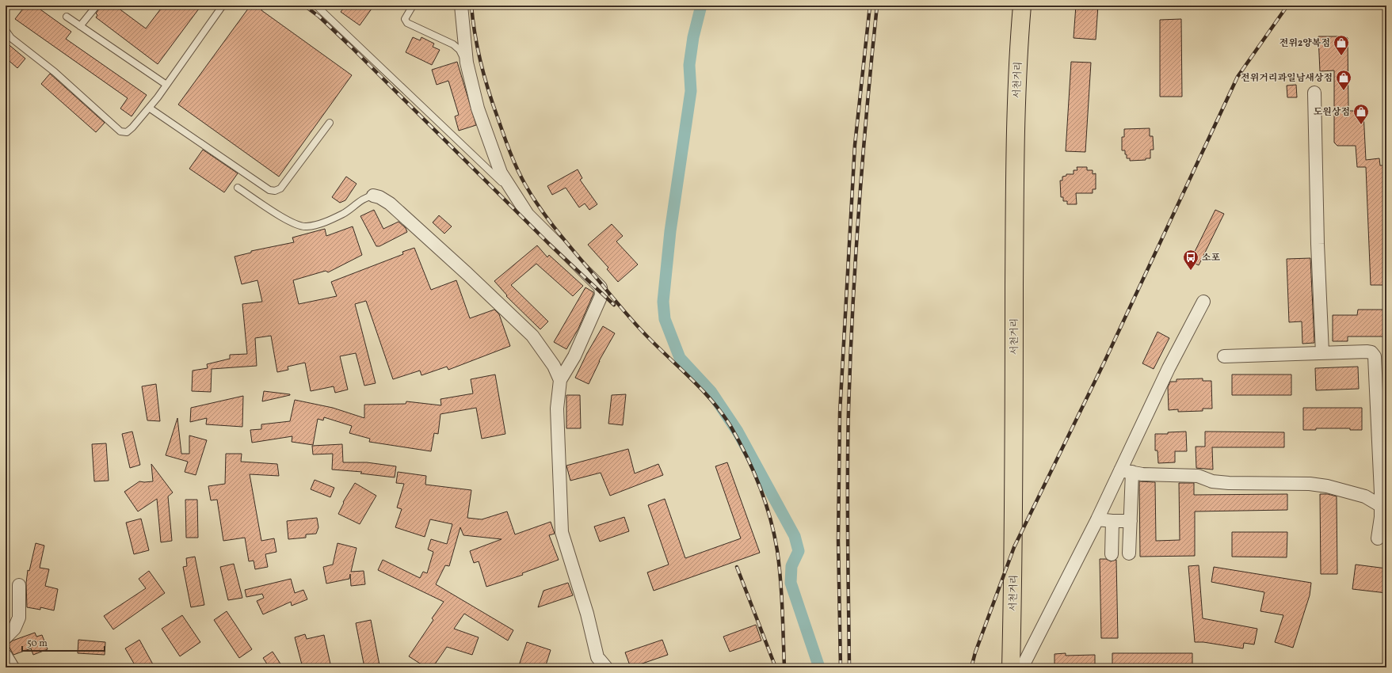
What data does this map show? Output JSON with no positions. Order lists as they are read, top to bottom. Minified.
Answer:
{"streets":{"main road":["서천거리"]},"places":{"shop":["전위2양복점","전위거리과일남새상점","도원상점"],"bus stop":["소포"]},"scale_bar":"50 m"}
